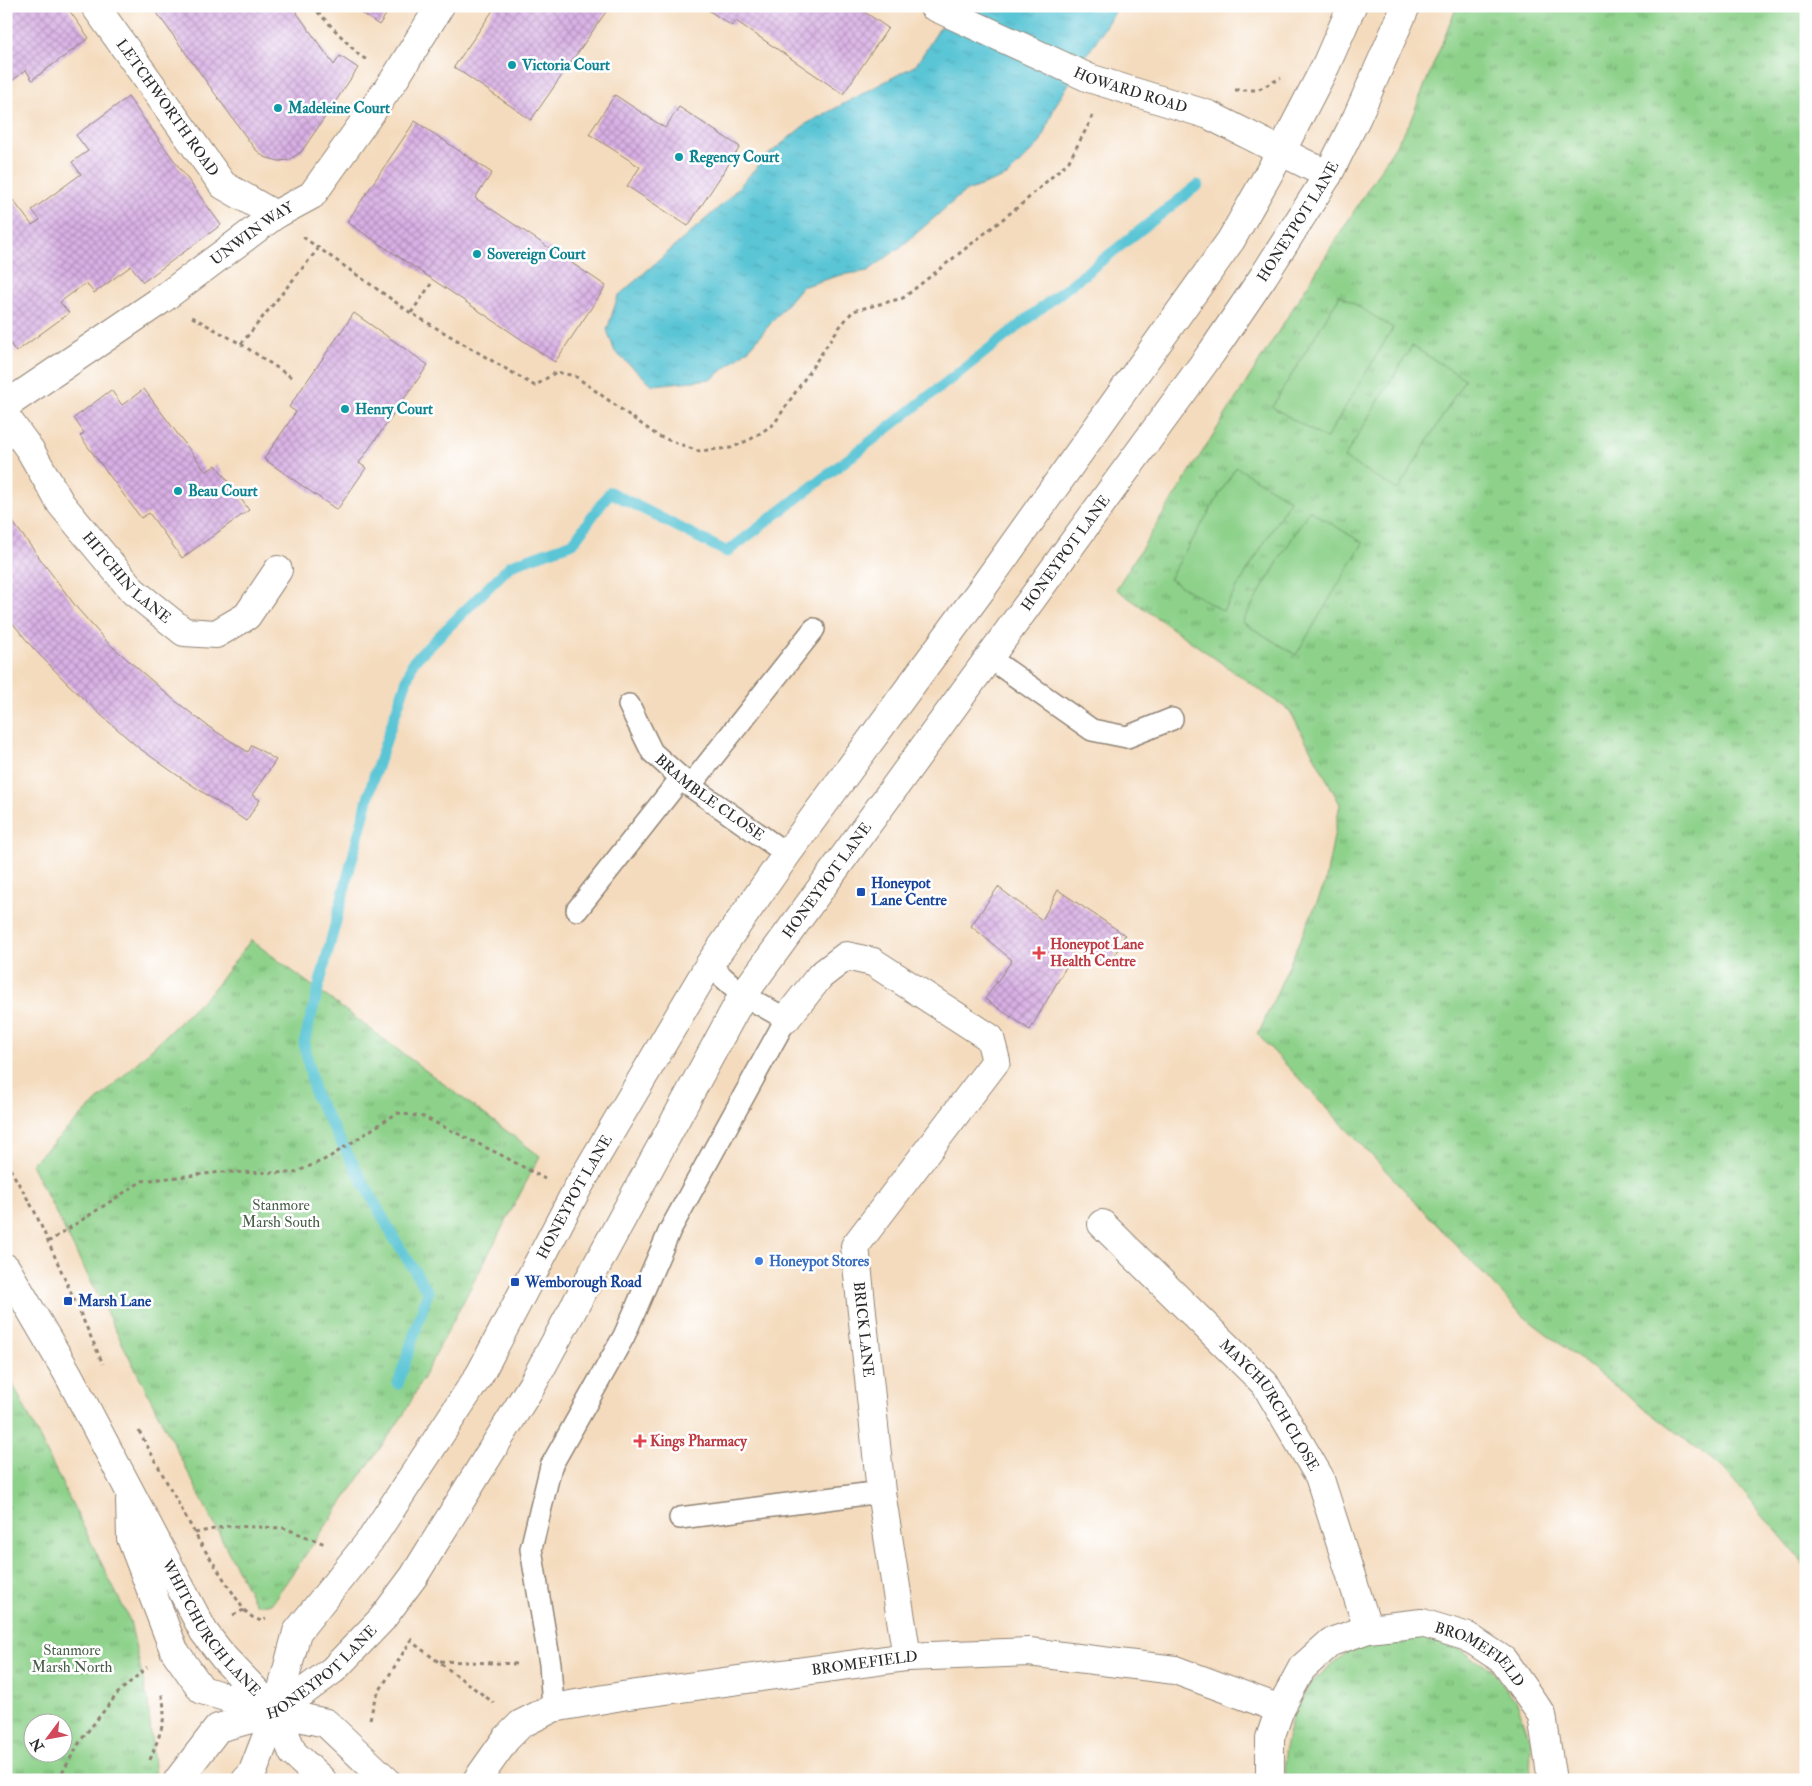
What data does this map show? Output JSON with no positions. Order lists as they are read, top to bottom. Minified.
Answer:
{"streets":{"main road":["HOWARD ROAD","LETCHWORTH ROAD","HONEYPOT LANE","UNWIN WAY","HITCHIN LANE","BRICK LANE","MAYCHURCH CLOSE","WHITCHURCH LANE","BROMEFIELD"],"lane":["BRAMBLE CLOSE"]},"crossings":[["HOWARD ROAD","HONEYPOT LANE"],["LETCHWORTH ROAD","UNWIN WAY"],["HONEYPOT LANE","BRAMBLE CLOSE"],["HONEYPOT LANE","WHITCHURCH LANE"],["BRICK LANE","BROMEFIELD"],["MAYCHURCH CLOSE","BROMEFIELD"]],"parks":["Stanmore Marsh South","Stanmore Marsh North"],"places":{"other":["Victoria Court","Madeleine Court","Regency Court","Sovereign Court","Henry Court","Beau Court","Honeypot Stores"],"transit":["Honeypot Lane Centre","Wemborough Road","Marsh Lane"],"health":["Honeypot Lane Health Centre","Kings Pharmacy"]},"north":"bottom left"}
